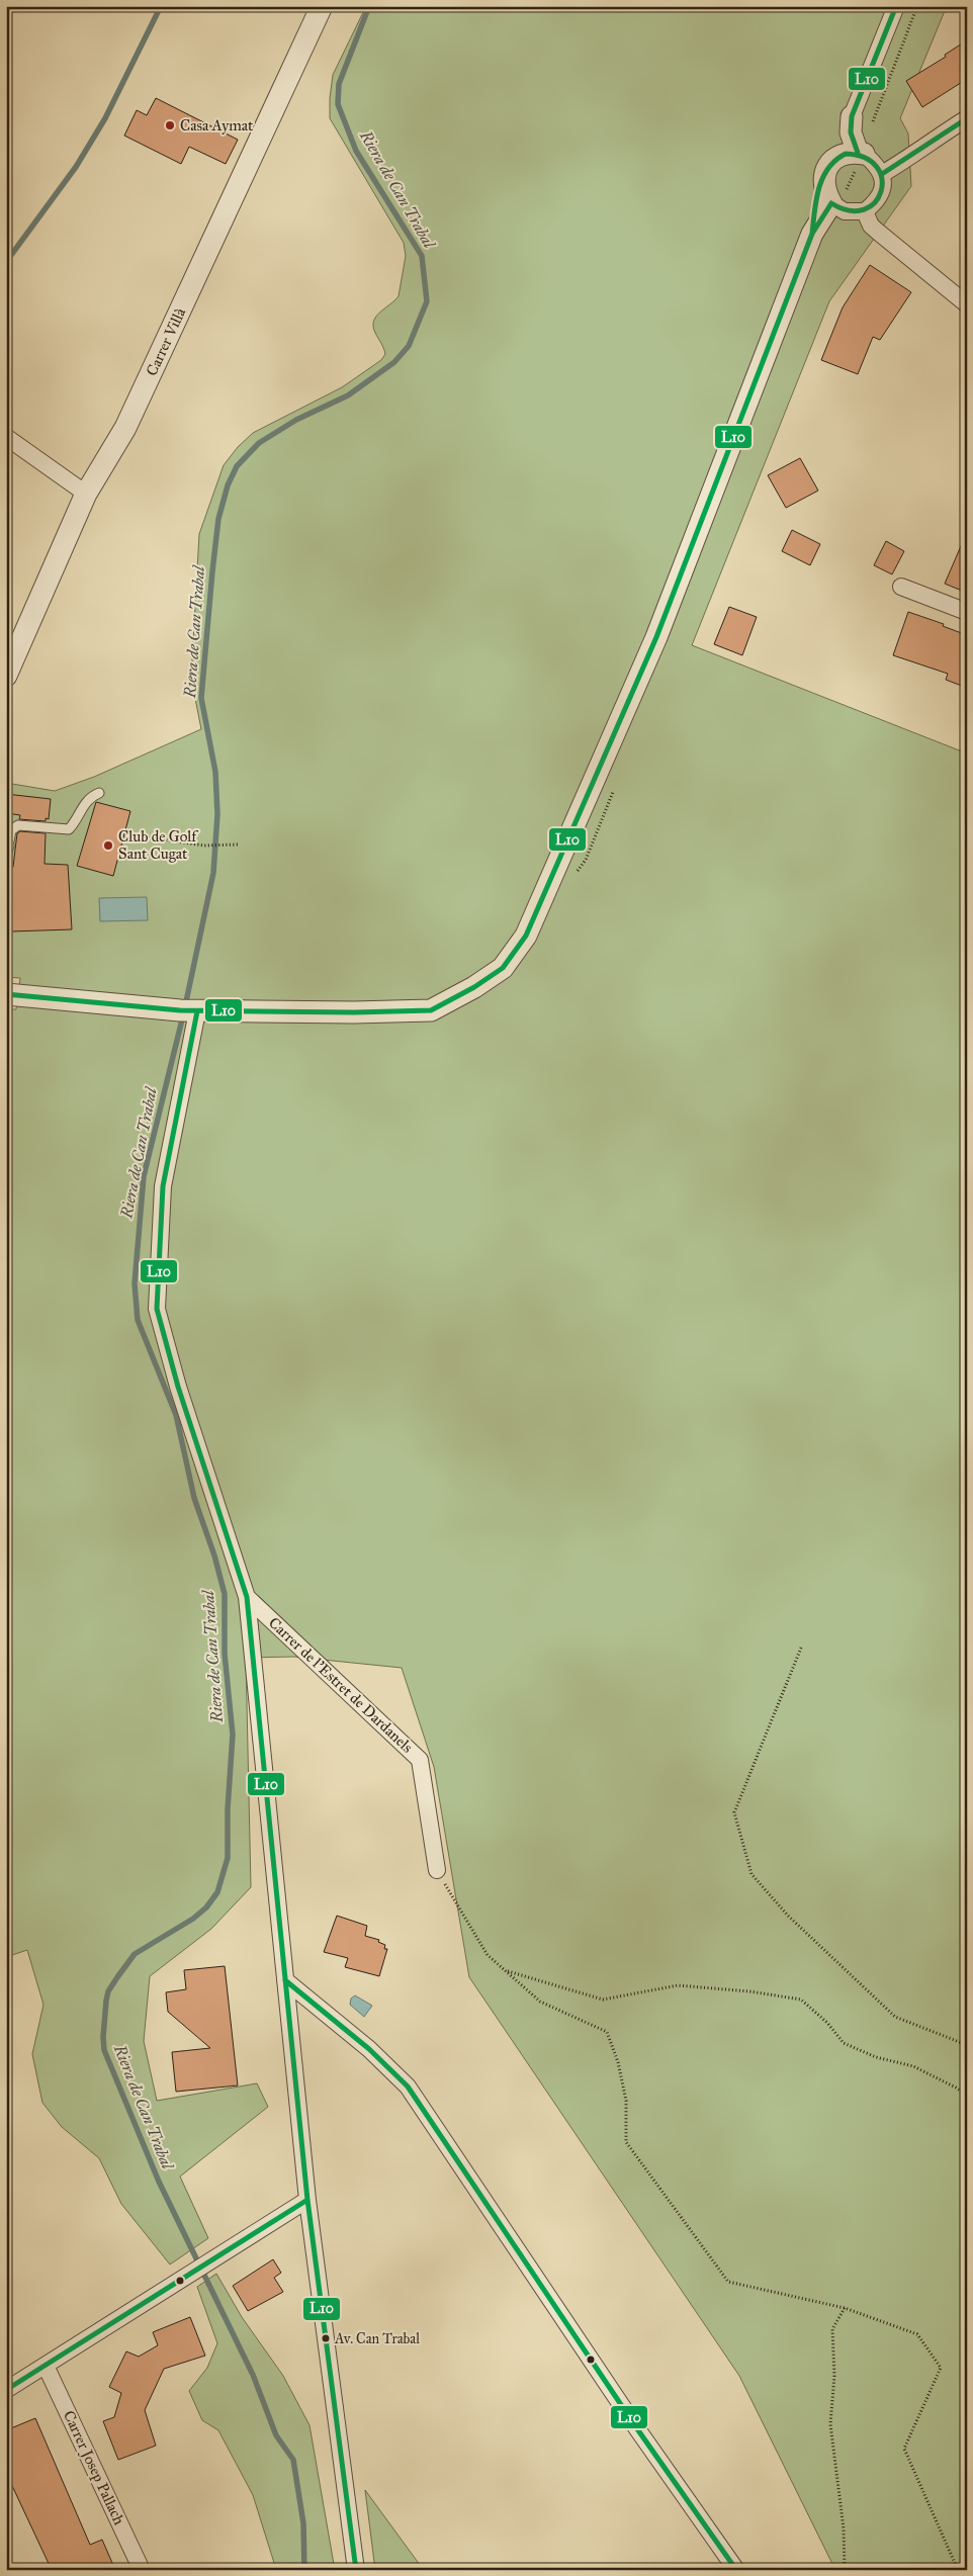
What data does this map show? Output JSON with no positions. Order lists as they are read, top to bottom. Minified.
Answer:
{"streets":{"street":["Carrer Villà","Carrer de l'Estret de Dardanels","Carrer Josep Pallach"]},"water":["Riera de Can Trabal"],"places":["Casa Aymat","Club de Golf Sant Cugat","Av. Can Trabal"],"lines":["transit line L10"]}
